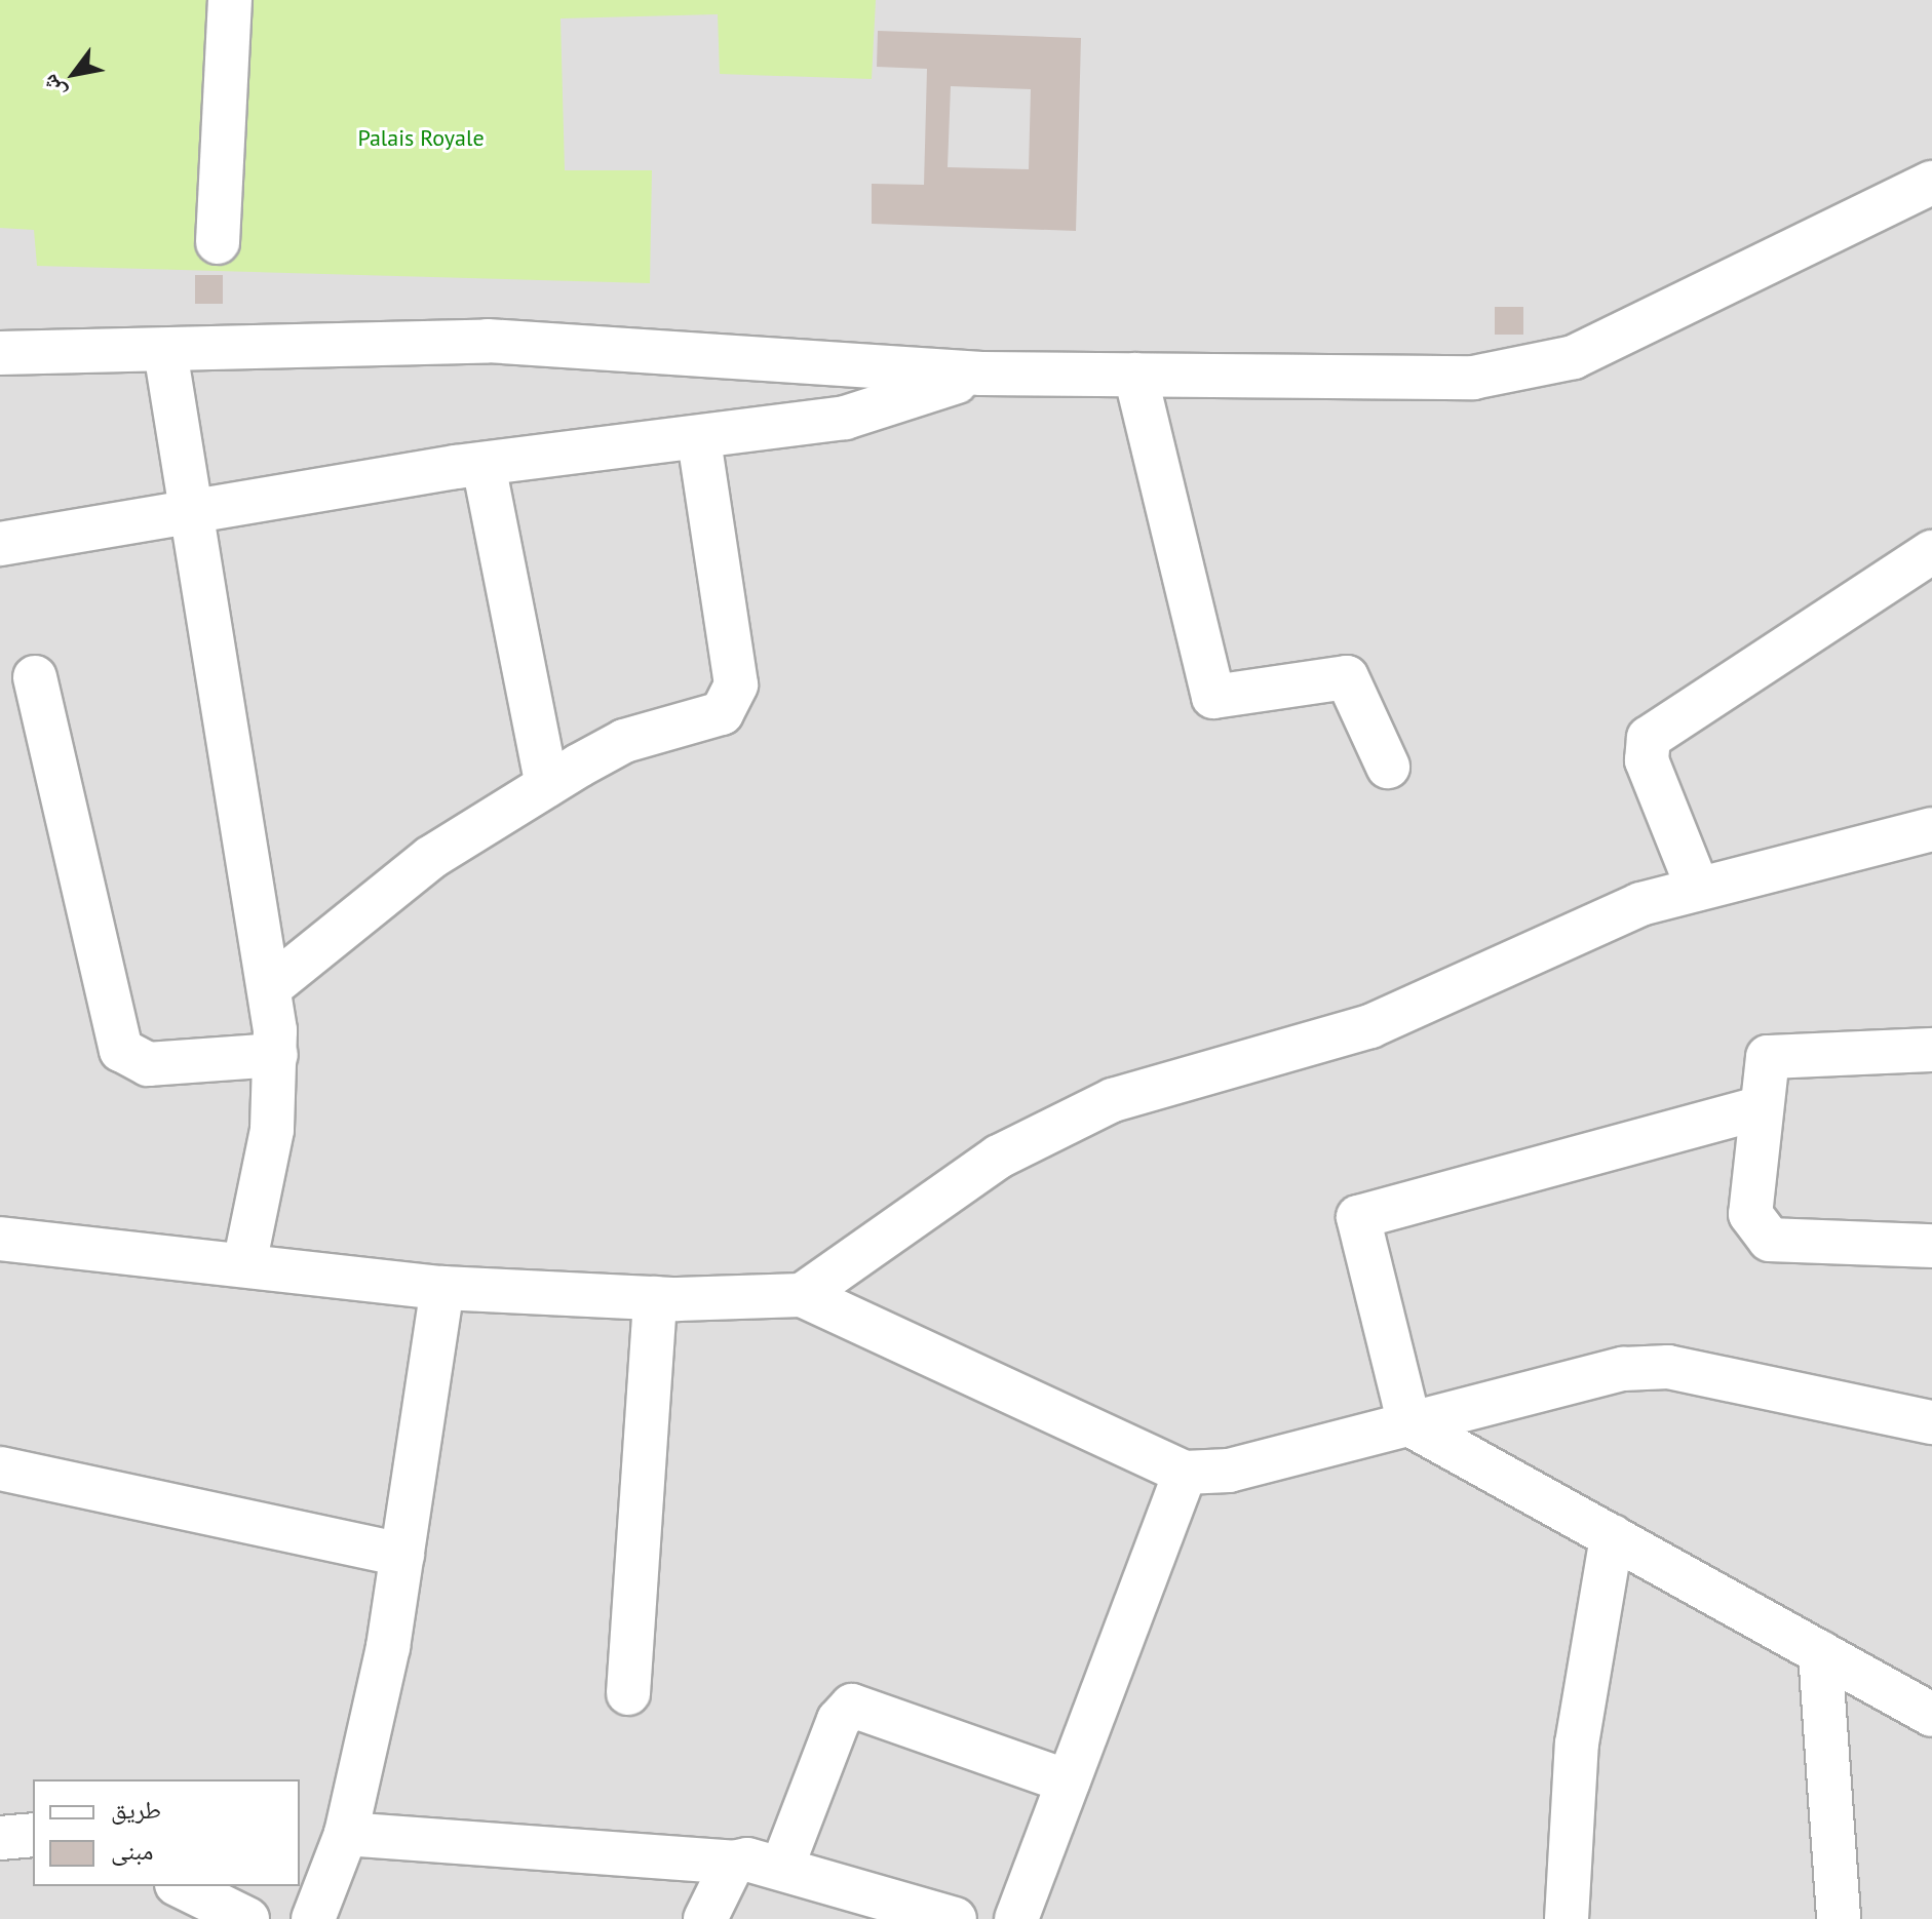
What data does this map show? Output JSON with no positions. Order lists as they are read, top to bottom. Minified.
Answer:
{"parks":["Palais Royale"],"legend":["طريق","مبنى"],"north":"bottom left"}
